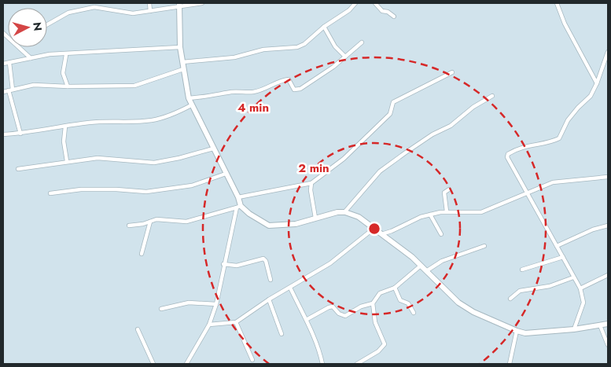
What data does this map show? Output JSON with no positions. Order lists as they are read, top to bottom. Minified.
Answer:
{"north":"right","rings":["4 min","2 min"]}
